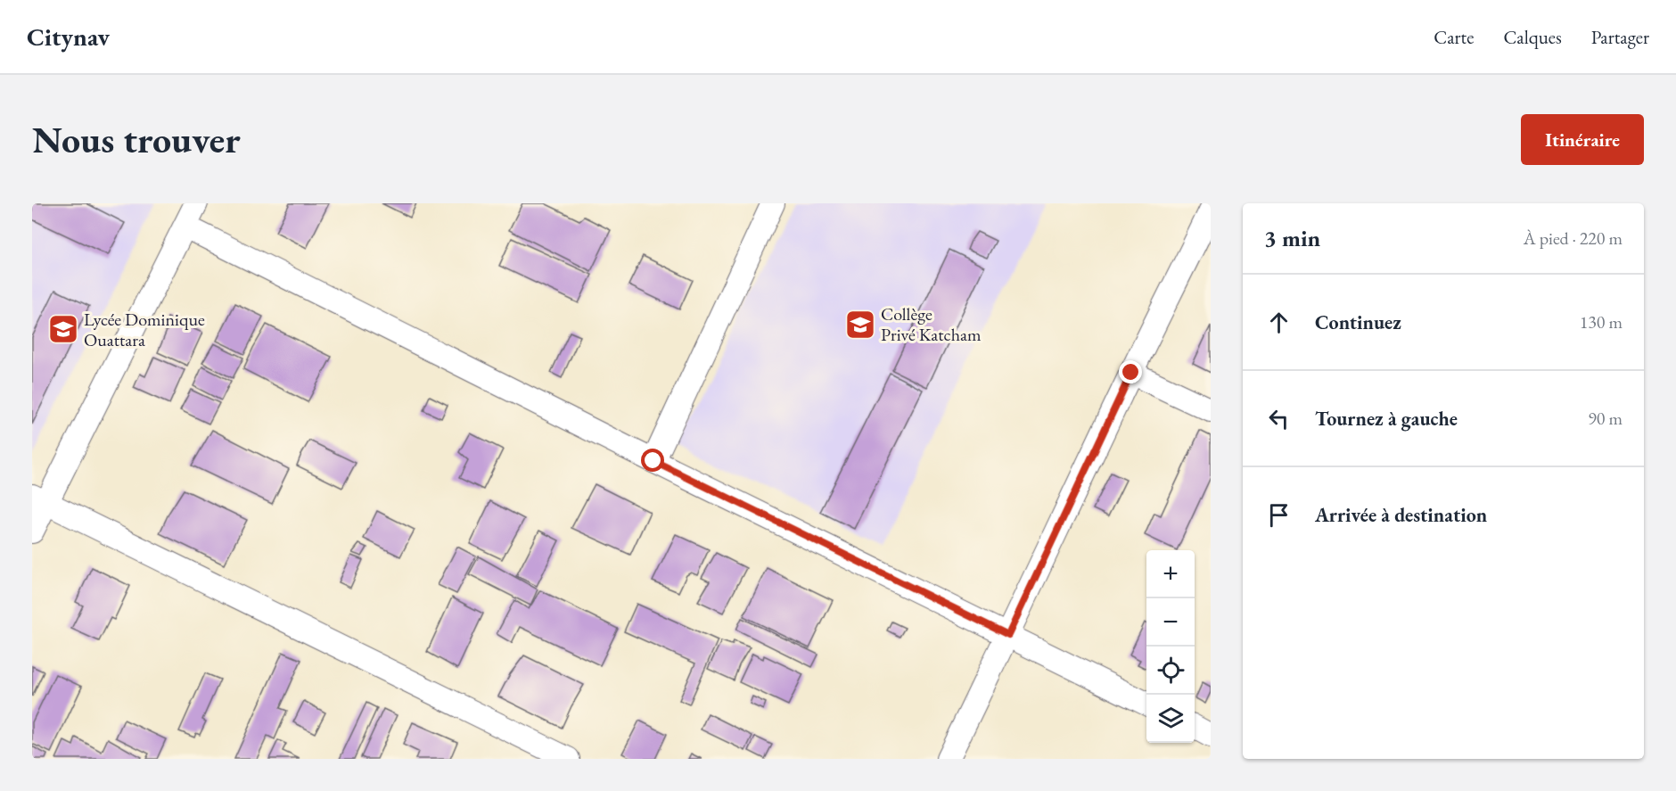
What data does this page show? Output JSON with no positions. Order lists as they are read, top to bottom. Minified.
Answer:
{"places":{"school or university":["Collège Privé Katcham","Lycée Dominique Ouattara"]},"page":{"header":"Citynav","nav":["Carte","Calques","Partager"],"buttons":"Itinéraire","title":"Nous trouver","heading":["3 min","À pied · 220 m"],"list":[["Continuez","130 m"],["Tournez à gauche","90 m"],"Arrivée à destination"],"map_buttons":["+","−"]}}
